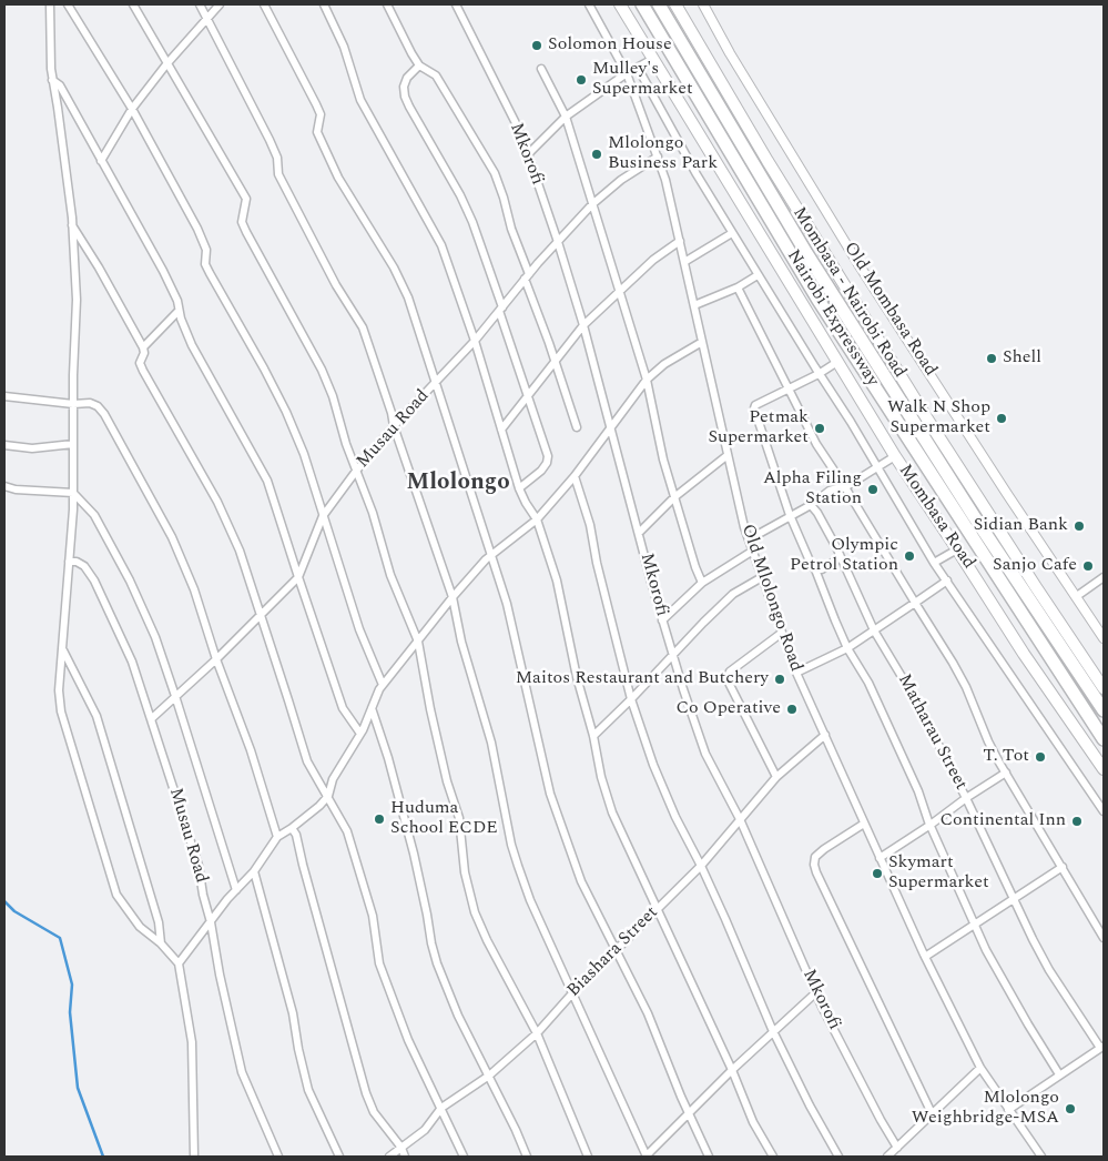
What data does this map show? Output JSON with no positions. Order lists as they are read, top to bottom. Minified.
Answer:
{"streets":{"highway":["Mombasa - Nairobi Road","Nairobi Expressway","Mombasa Road"],"street":["Mkorofi","Old Mombasa Road","Musau Road","Old Mlolongo Road","Matharau Street","Biashara Street"]},"crossings":[["Mkorofi","Musau Road"],["Mkorofi","Biashara Street"],["Musau Road","Old Mlolongo Road"],["Old Mlolongo Road","Biashara Street"]],"districts":["Mlolongo"],"places":["Solomon House","Mulley's Supermarket","Mlolongo Business Park","Shell","Walk N Shop Supermarket","Petmak Supermarket","Alpha Filing Station","Sidian Bank","Olympic Petrol Station","Sanjo Cafe","Maitos Restaurant and Butchery","Co Operative","T. Tot","Huduma School ECDE","Continental Inn","Skymart Supermarket","Mlolongo Weighbridge-MSA"]}
